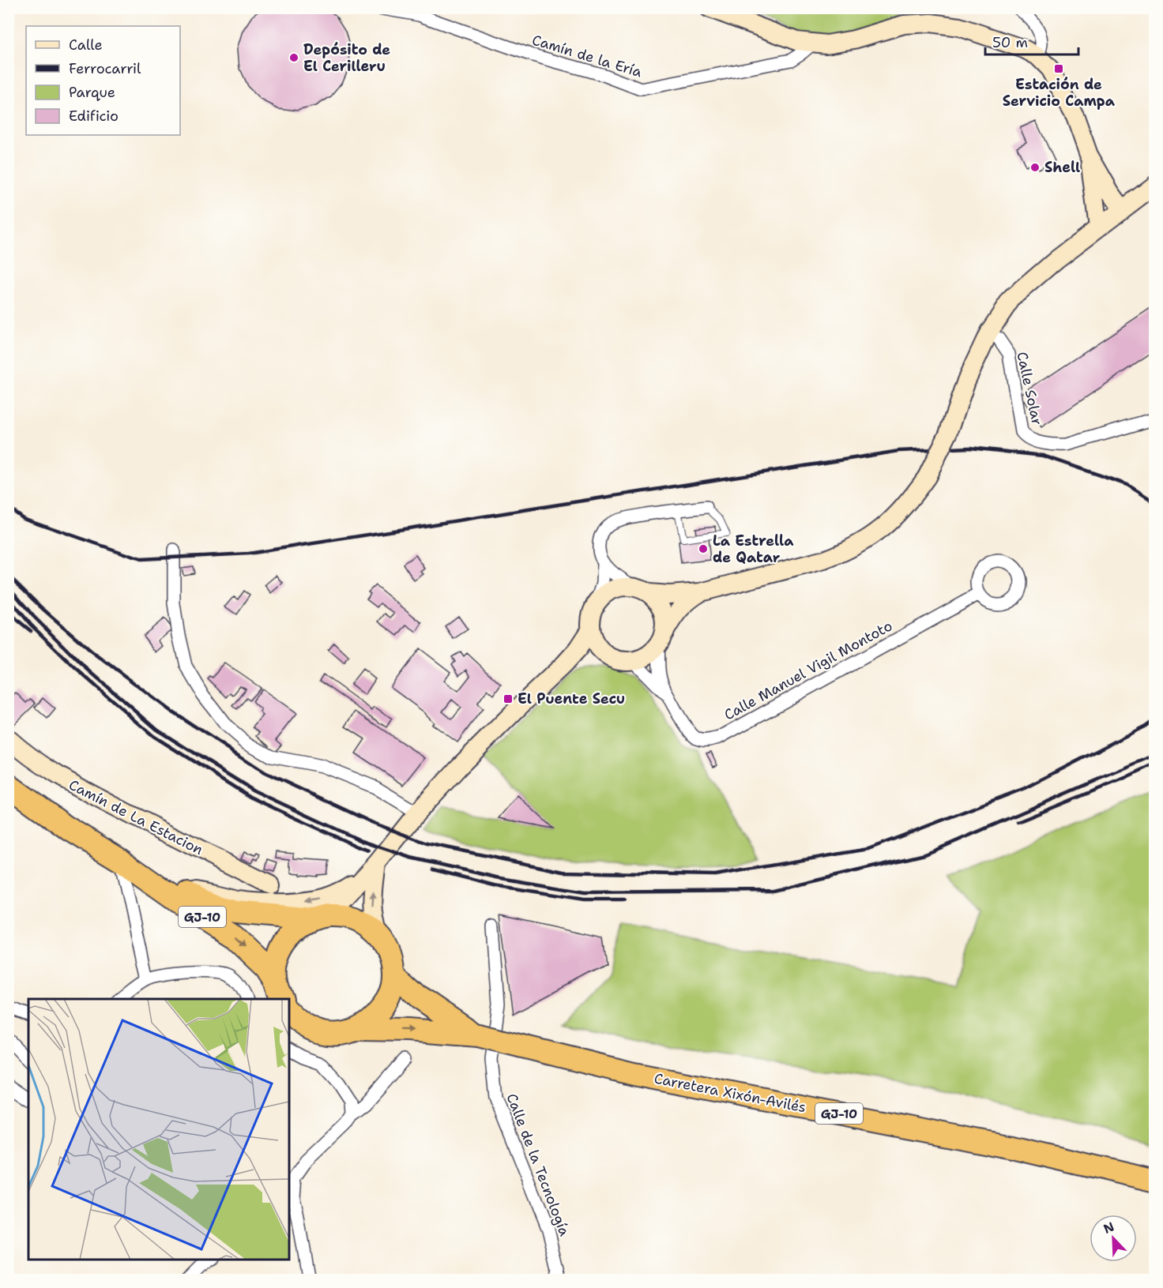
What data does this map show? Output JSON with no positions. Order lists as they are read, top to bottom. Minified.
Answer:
{"streets":{"highway":["GJ-10","Carretera Xixón-Avilés"],"street":["Camín de la Ería","Calle Solar","Calle Manuel Vigil Montoto","Camín de La Estacion","Calle de la Tecnología"]},"crossings":[["GJ-10","Carretera Xixón-Avilés"]],"places":{"other":["Depósito de El Cerilleru","Shell","La Estrella de Qatar"],"transit":["Estación de Servicio Campa","El Puente Secu"]},"legend":["Calle","Ferrocarril","Parque","Edificio"],"scale_bar":"50 m","north":"top left"}
